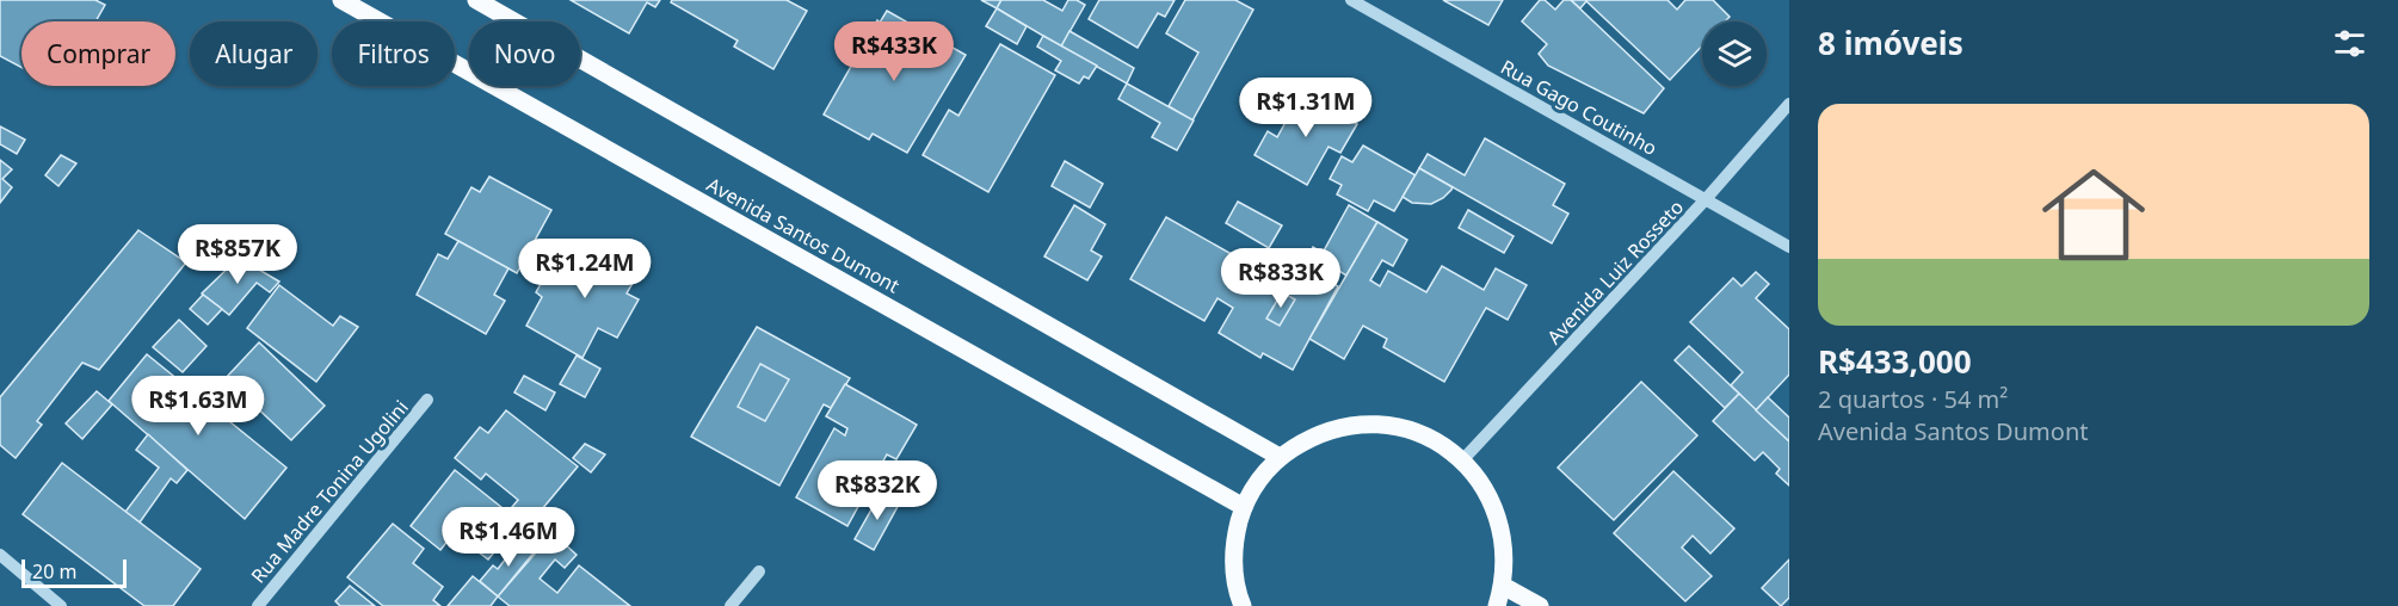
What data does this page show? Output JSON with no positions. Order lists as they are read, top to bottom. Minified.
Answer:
{"streets":{"main road":["Avenida Santos Dumont"],"street":["Rua Gago Coutinho","Avenida Luiz Rosseto","Rua Madre Tonina Ugolini"]},"crossings":[["Rua Gago Coutinho","Avenida Luiz Rosseto"]],"scale_bar":"20 m","page":{"heading":"8 imóveis","price":["R$433K","R$1.31M","R$857K","R$1.24M","R$833K","R$1.63M","R$832K","R$1.46M"],"chip":["Comprar","Alugar","Filtros","Novo"],"list":[{"name":"R$433,000","note":"2 quartos · 54 m² · Avenida Santos Dumont"}],"scale":"20 m"}}
